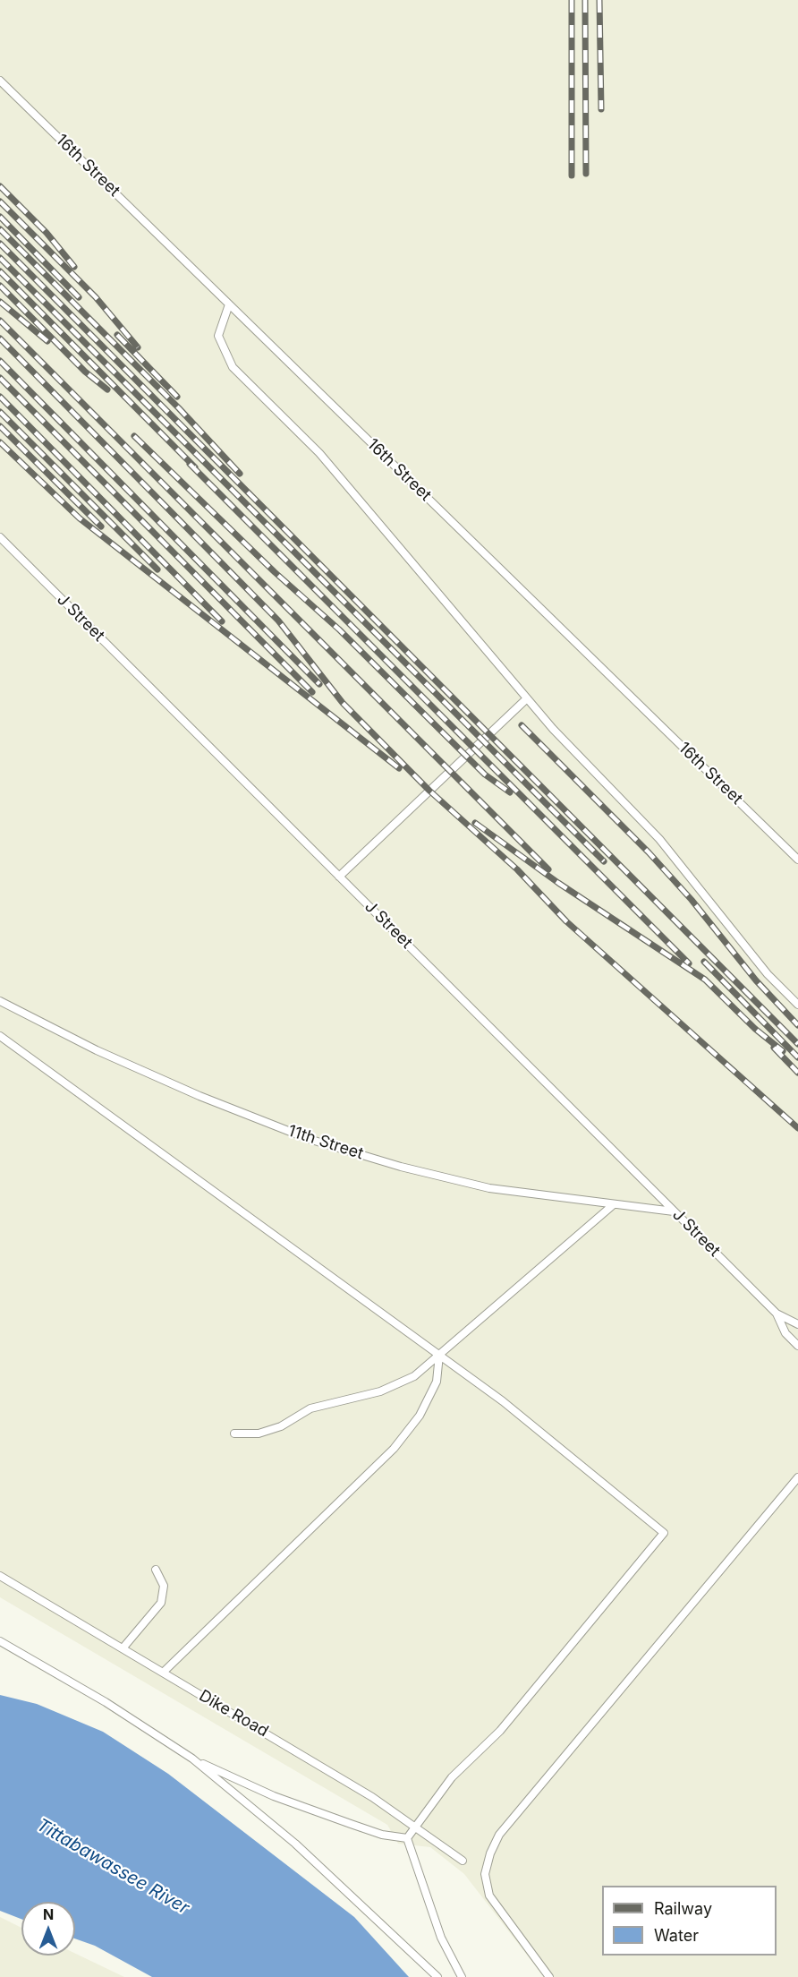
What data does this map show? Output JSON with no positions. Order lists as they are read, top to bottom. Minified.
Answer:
{"streets":{"lane":["16th Street","J Street","11th Street","Dike Road"]},"crossings":[["J Street","11th Street"]],"water":["Tittabawassee River"],"legend":["Railway","Water"],"north":"top"}
